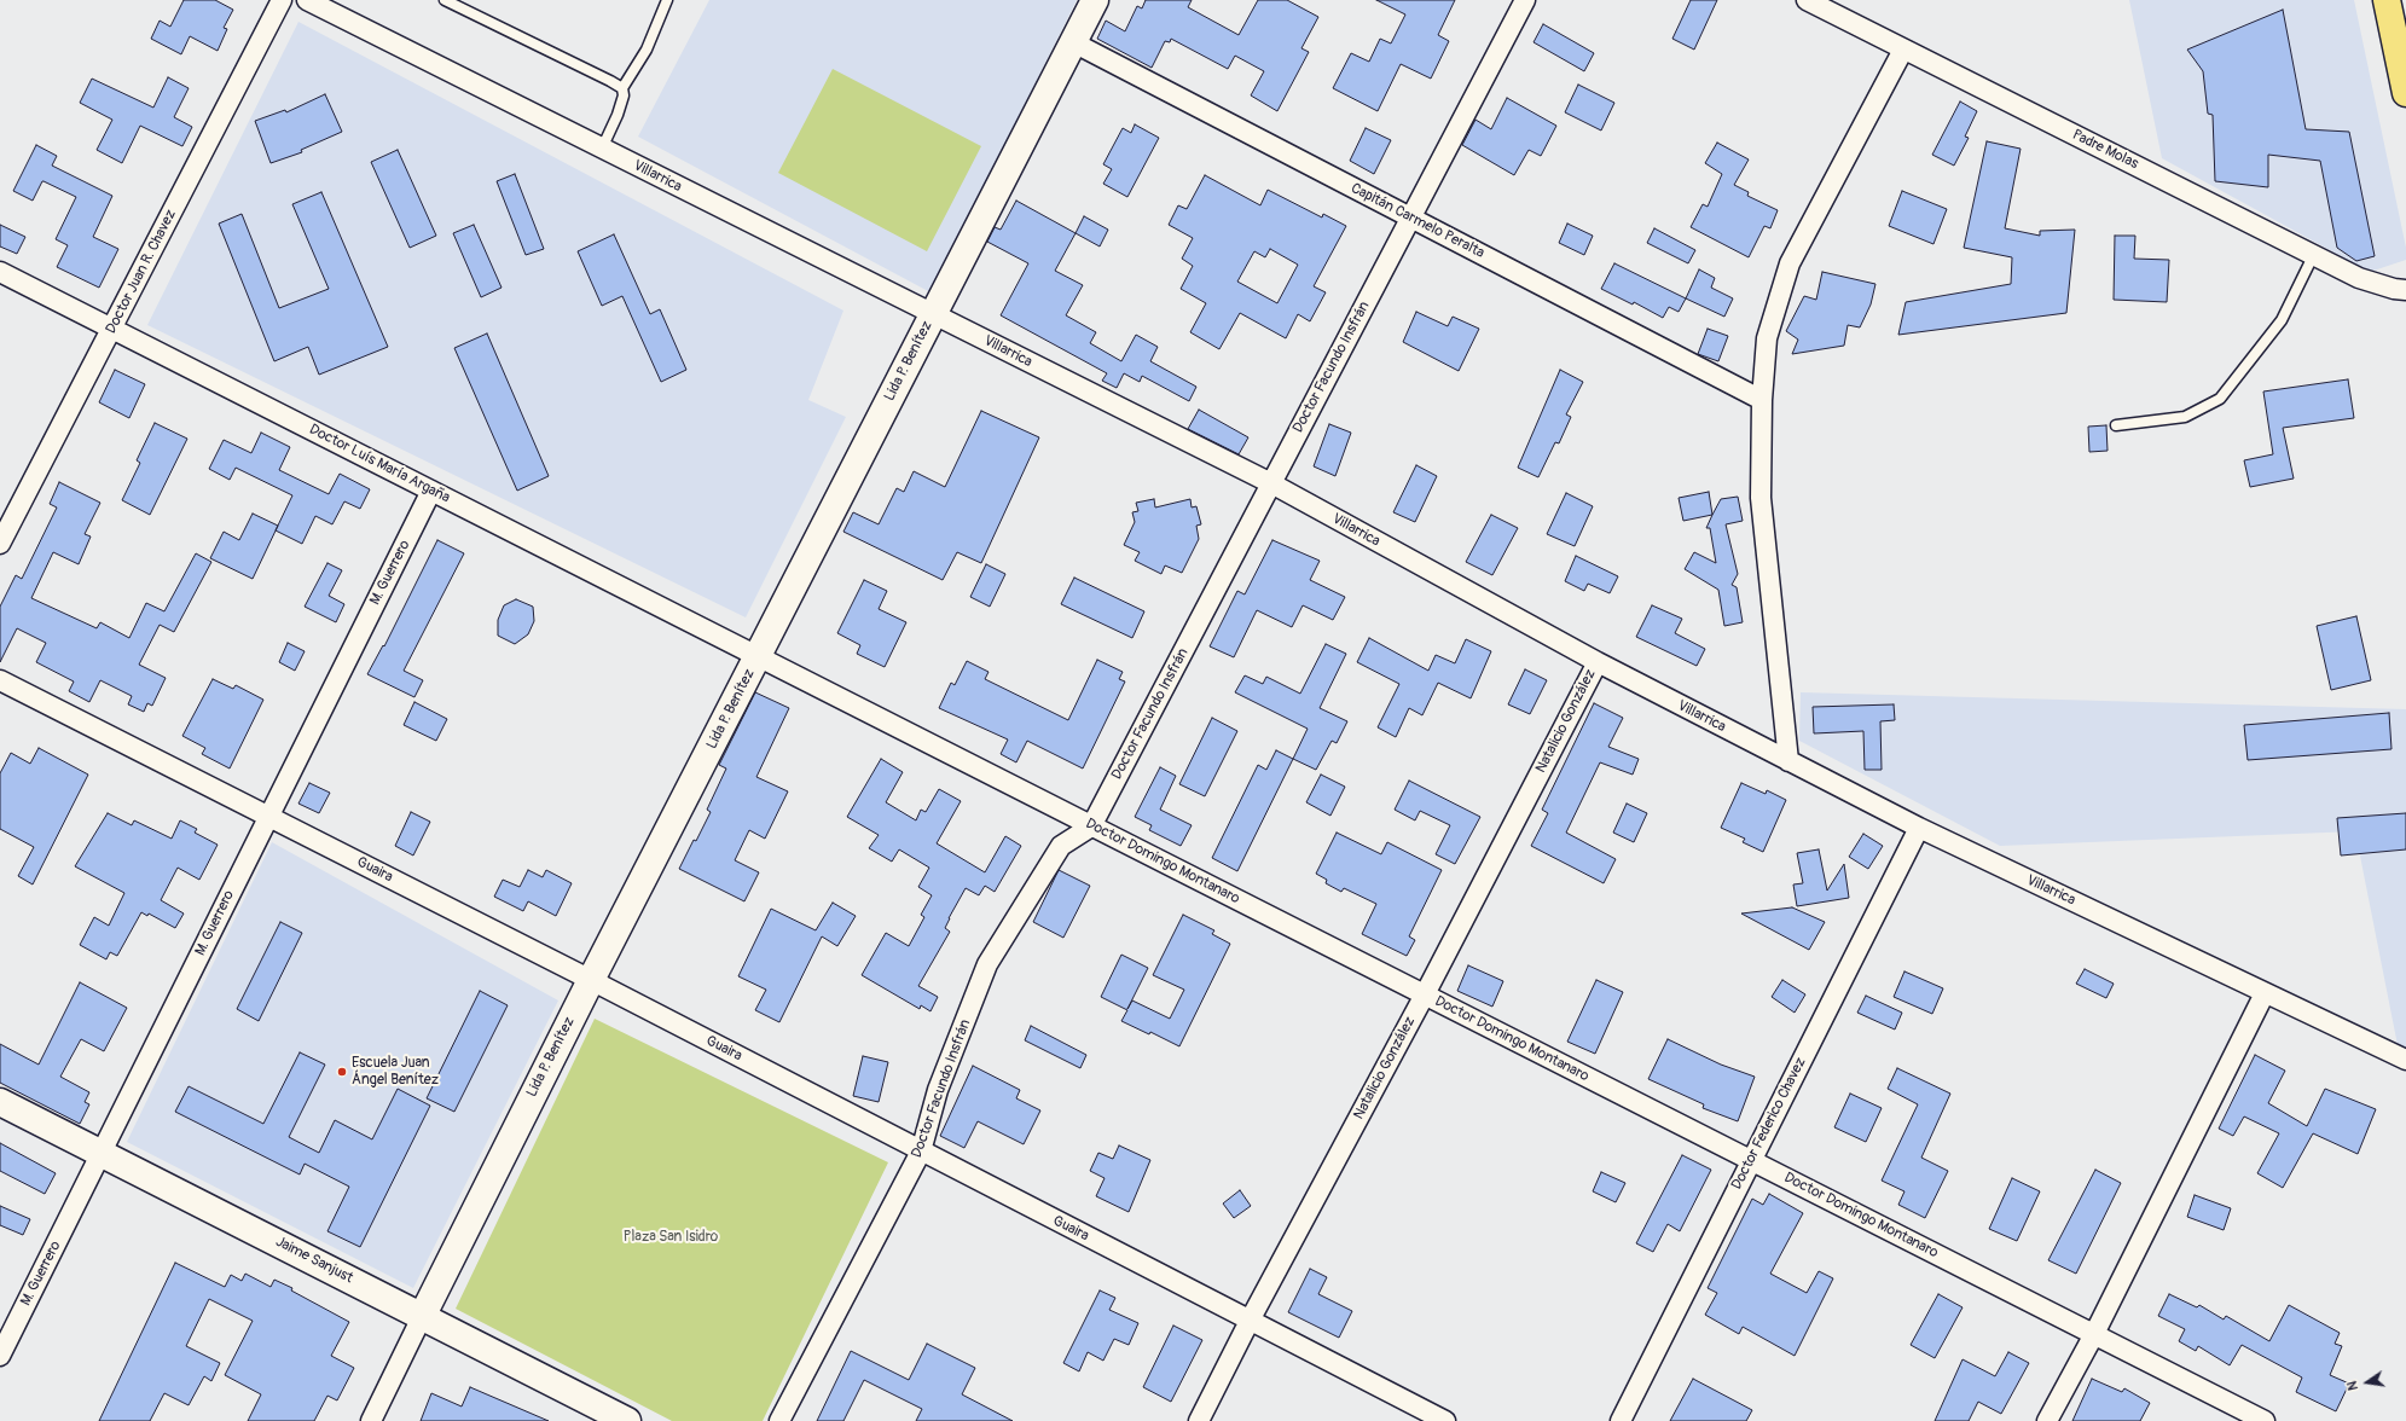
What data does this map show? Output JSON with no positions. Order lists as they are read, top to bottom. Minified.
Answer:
{"streets":{"street":["Padre Molas","Villarrica","Capitán Carmelo Peralta","Doctor Juan R. Chavez","Lida P. Benítez","Doctor Facundo Insfrán","Doctor Luís María Argaña","M. Guerrero","Natalicio González","Doctor Domingo Montanaro","Guaira","Doctor Federico Chavez","Jaime Sanjust"]},"crossings":[["Villarrica","Lida P. Benítez"],["Villarrica","Doctor Facundo Insfrán"],["Villarrica","Natalicio González"],["Villarrica","Doctor Federico Chavez"],["Capitán Carmelo Peralta","Lida P. Benítez"],["Capitán Carmelo Peralta","Doctor Facundo Insfrán"],["Doctor Juan R. Chavez","Doctor Luís María Argaña"],["Lida P. Benítez","Doctor Luís María Argaña"],["Lida P. Benítez","Doctor Domingo Montanaro"],["Lida P. Benítez","Guaira"],["Lida P. Benítez","Jaime Sanjust"],["Doctor Facundo Insfrán","Doctor Domingo Montanaro"],["Doctor Facundo Insfrán","Guaira"],["Doctor Luís María Argaña","M. Guerrero"],["Doctor Luís María Argaña","Doctor Domingo Montanaro"],["M. Guerrero","Guaira"],["M. Guerrero","Jaime Sanjust"],["Natalicio González","Doctor Domingo Montanaro"],["Natalicio González","Guaira"],["Doctor Domingo Montanaro","Doctor Federico Chavez"]],"parks":["Plaza San Isidro"],"places":["Escuela Juan Ángel Benítez"],"north":"left"}
